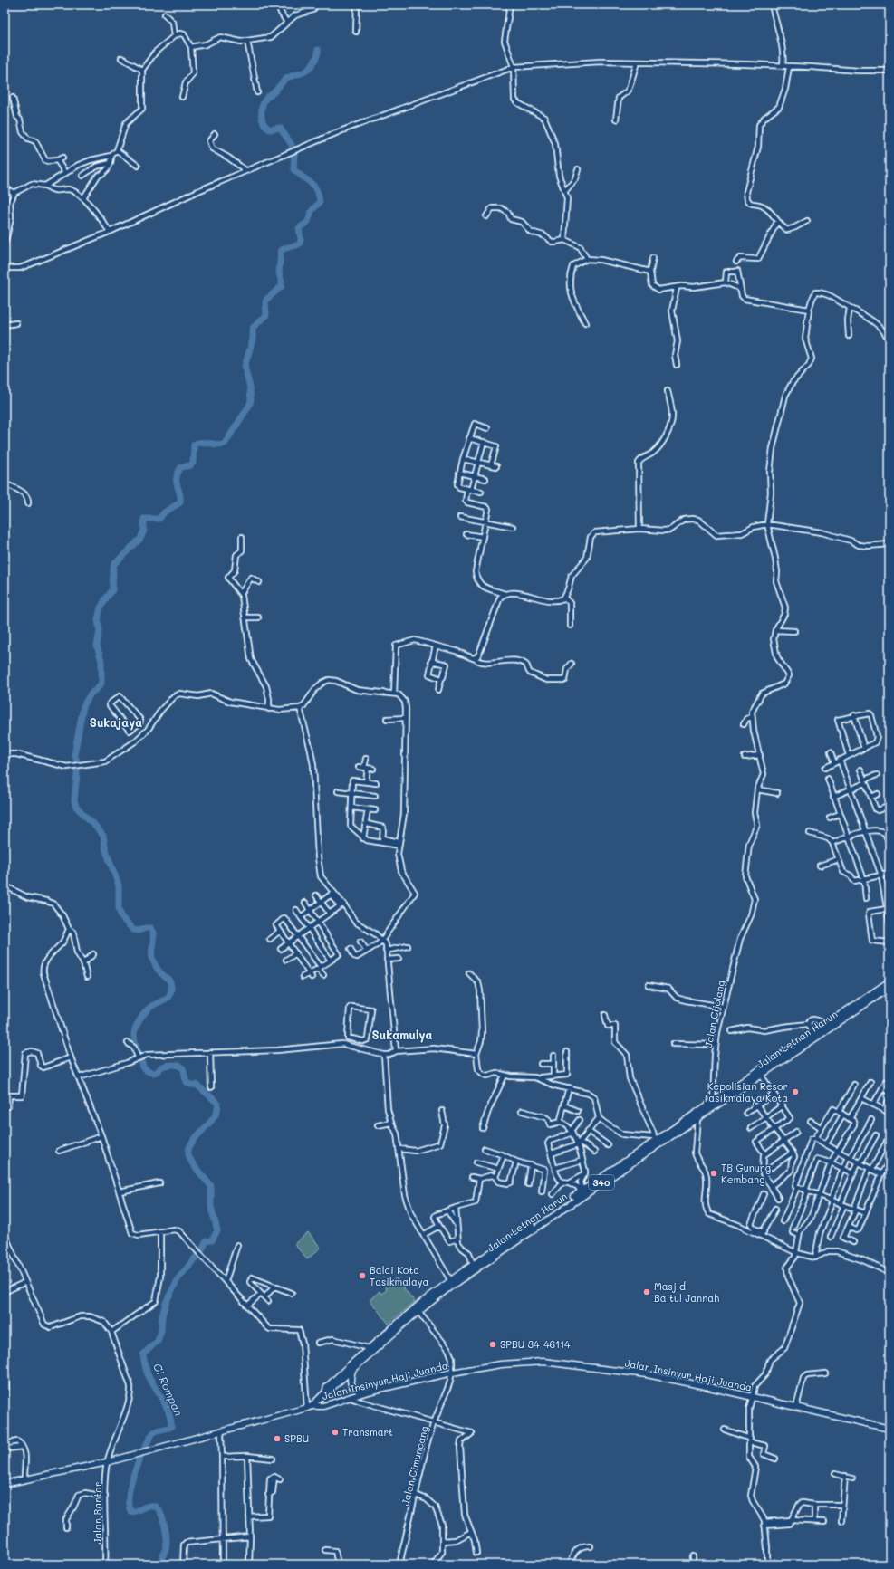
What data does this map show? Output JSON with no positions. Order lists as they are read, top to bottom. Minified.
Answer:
{"streets":{"main road":["Jalan Letnan Harun","340","Jalan Insinyur Haji Juanda"],"street":["Jalan Cijolang","Jalan Cimuncang","Jalan Bantar"]},"crossings":[["Jalan Cijolang","Jalan Letnan Harun"],["Jalan Letnan Harun","Jalan Cimuncang"],["Jalan Insinyur Haji Juanda","Jalan Cimuncang"]],"districts":["Sukajaya","Sukamulya"],"water":["Ci Rompan"],"places":["Kepolisian Resor Tasikmalaya Kota","TB Gunung Kembang","Balai Kota Tasikmalaya","Masjid Baitul Jannah","SPBU 34-46114","Transmart","SPBU"]}
